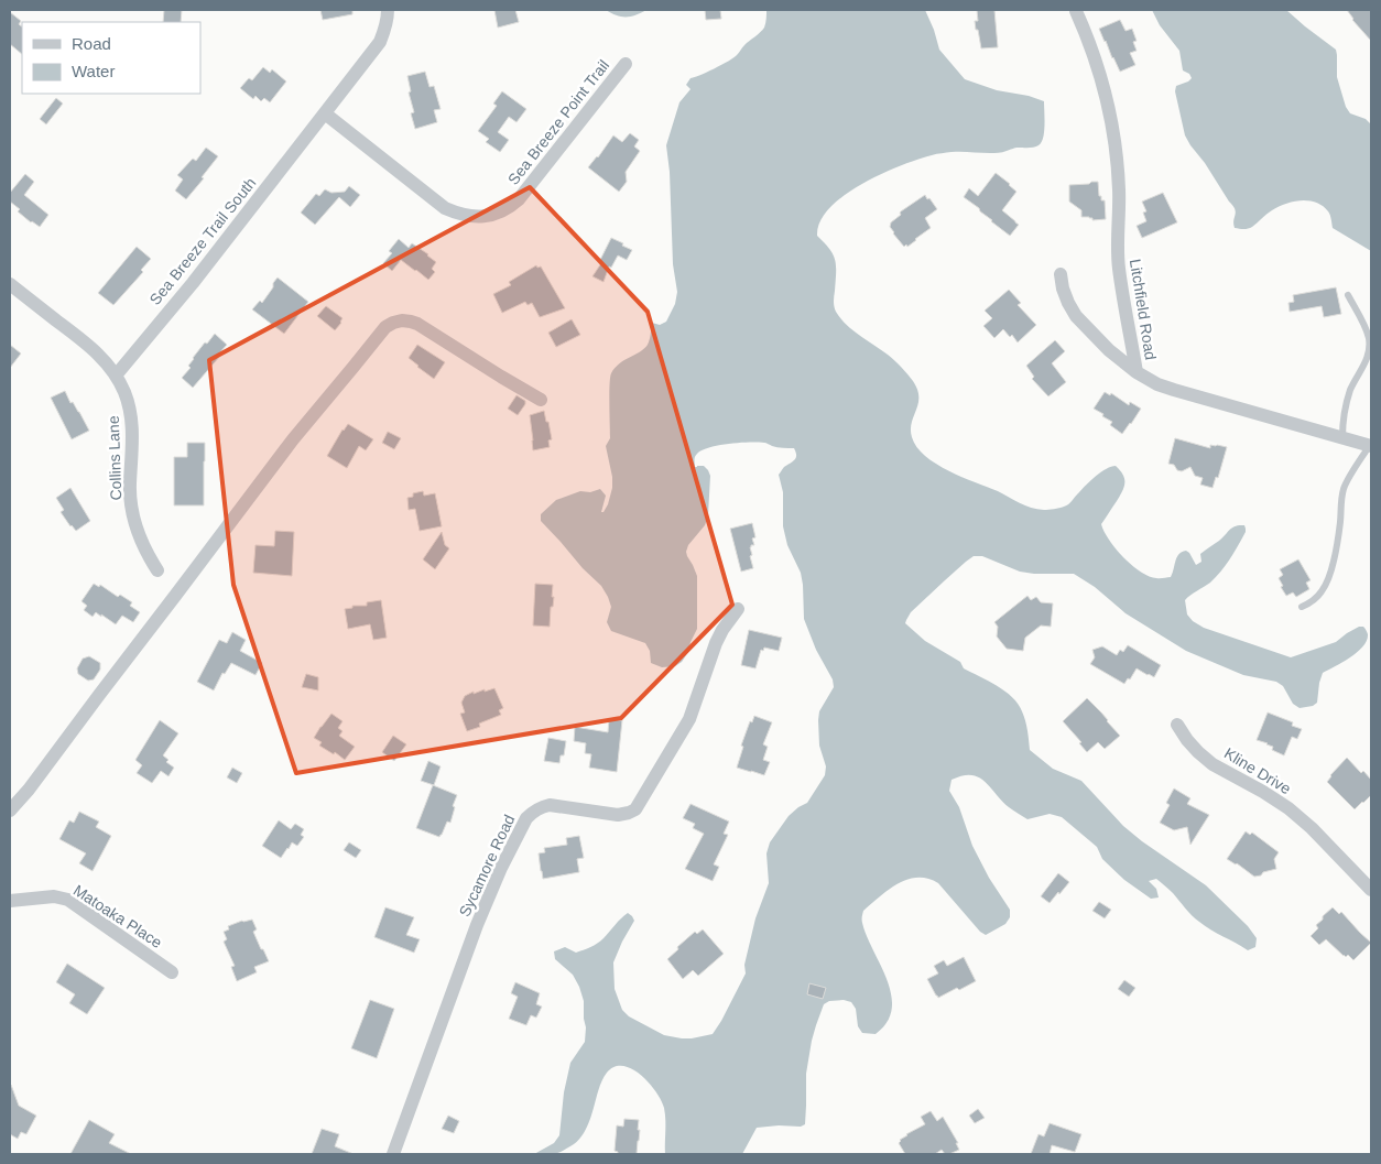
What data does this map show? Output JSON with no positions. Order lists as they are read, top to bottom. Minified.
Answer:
{"streets":{"street":["Sea Breeze Point Trail","Sea Breeze Trail South","Litchfield Road","Collins Lane","Kline Drive","Sycamore Road","Matoaka Place"]},"crossings":[["Sea Breeze Point Trail","Sea Breeze Trail South"],["Sea Breeze Trail South","Collins Lane"]],"legend":["Road","Water"]}
